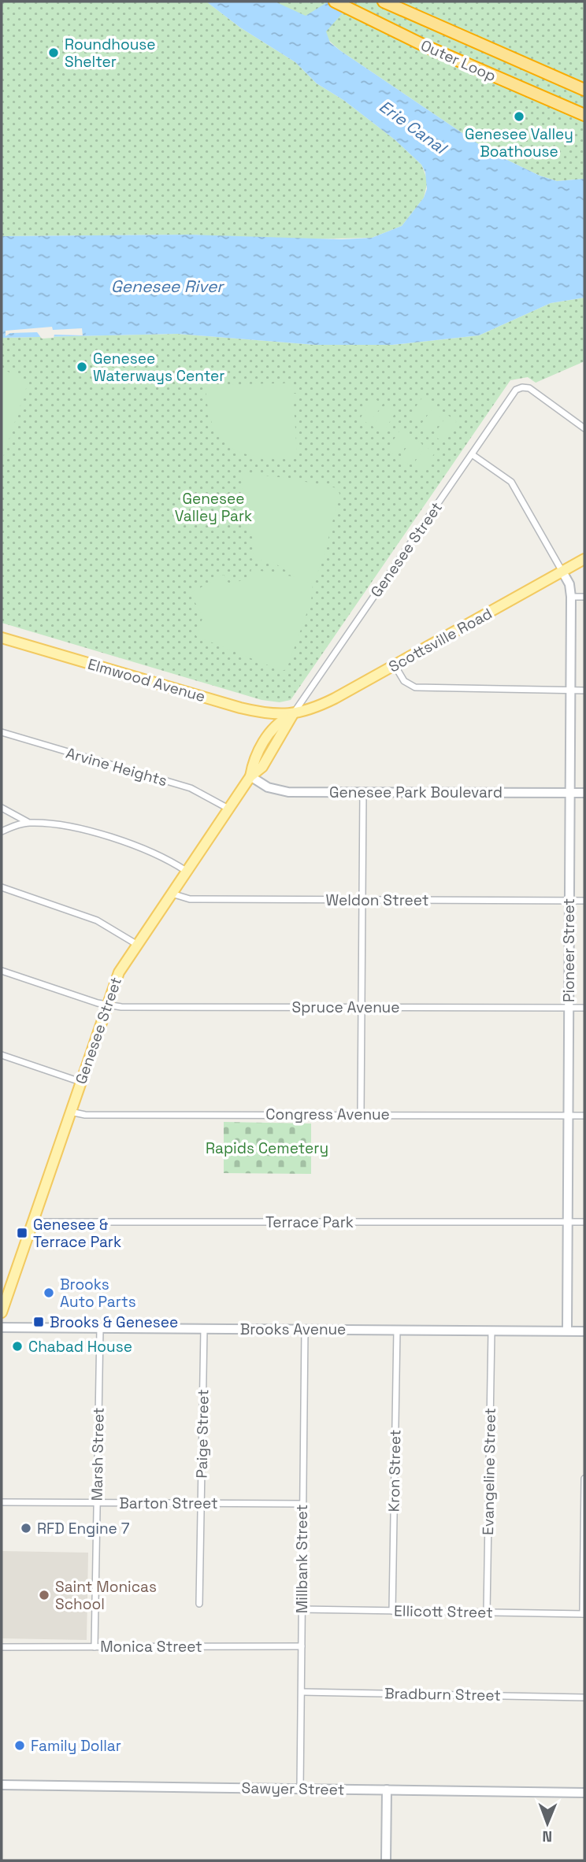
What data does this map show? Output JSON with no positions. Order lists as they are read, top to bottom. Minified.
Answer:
{"streets":{"highway":["Outer Loop"],"main road":["Genesee Street","Scottsville Road","Elmwood Avenue"],"street":["Arvine Heights","Genesee Park Boulevard","Weldon Street","Pioneer Street","Spruce Avenue","Congress Avenue","Terrace Park","Brooks Avenue","Paige Street","Marsh Street","Kron Street","Evangeline Street","Barton Street","Millbank Street","Ellicott Street","Monica Street","Bradburn Street","Sawyer Street"]},"crossings":[["Genesee Street","Scottsville Road"],["Genesee Street","Elmwood Avenue"],["Genesee Street","Arvine Heights"],["Genesee Street","Genesee Park Boulevard"],["Genesee Street","Weldon Street"],["Genesee Street","Spruce Avenue"],["Genesee Street","Congress Avenue"],["Genesee Street","Terrace Park"],["Scottsville Road","Elmwood Avenue"],["Scottsville Road","Pioneer Street"],["Genesee Park Boulevard","Pioneer Street"],["Weldon Street","Pioneer Street"],["Pioneer Street","Spruce Avenue"],["Pioneer Street","Congress Avenue"],["Pioneer Street","Terrace Park"],["Pioneer Street","Brooks Avenue"],["Brooks Avenue","Paige Street"],["Brooks Avenue","Marsh Street"],["Brooks Avenue","Kron Street"],["Brooks Avenue","Evangeline Street"],["Brooks Avenue","Millbank Street"],["Paige Street","Barton Street"],["Marsh Street","Barton Street"],["Marsh Street","Monica Street"],["Kron Street","Ellicott Street"],["Evangeline Street","Ellicott Street"],["Barton Street","Millbank Street"],["Millbank Street","Ellicott Street"],["Millbank Street","Monica Street"],["Millbank Street","Bradburn Street"],["Millbank Street","Sawyer Street"]],"water":["Erie Canal","Genesee River"],"parks":["Genesee Valley Park","Rapids Cemetery"],"places":{"other":["Roundhouse Shelter","Genesee Valley Boathouse","Genesee Waterways Center","Brooks Auto Parts","Chabad House","RFD Engine 7","Saint Monicas School","Family Dollar"],"transit":["Genesee & Terrace Park","Brooks & Genesee"]},"north":"bottom"}
